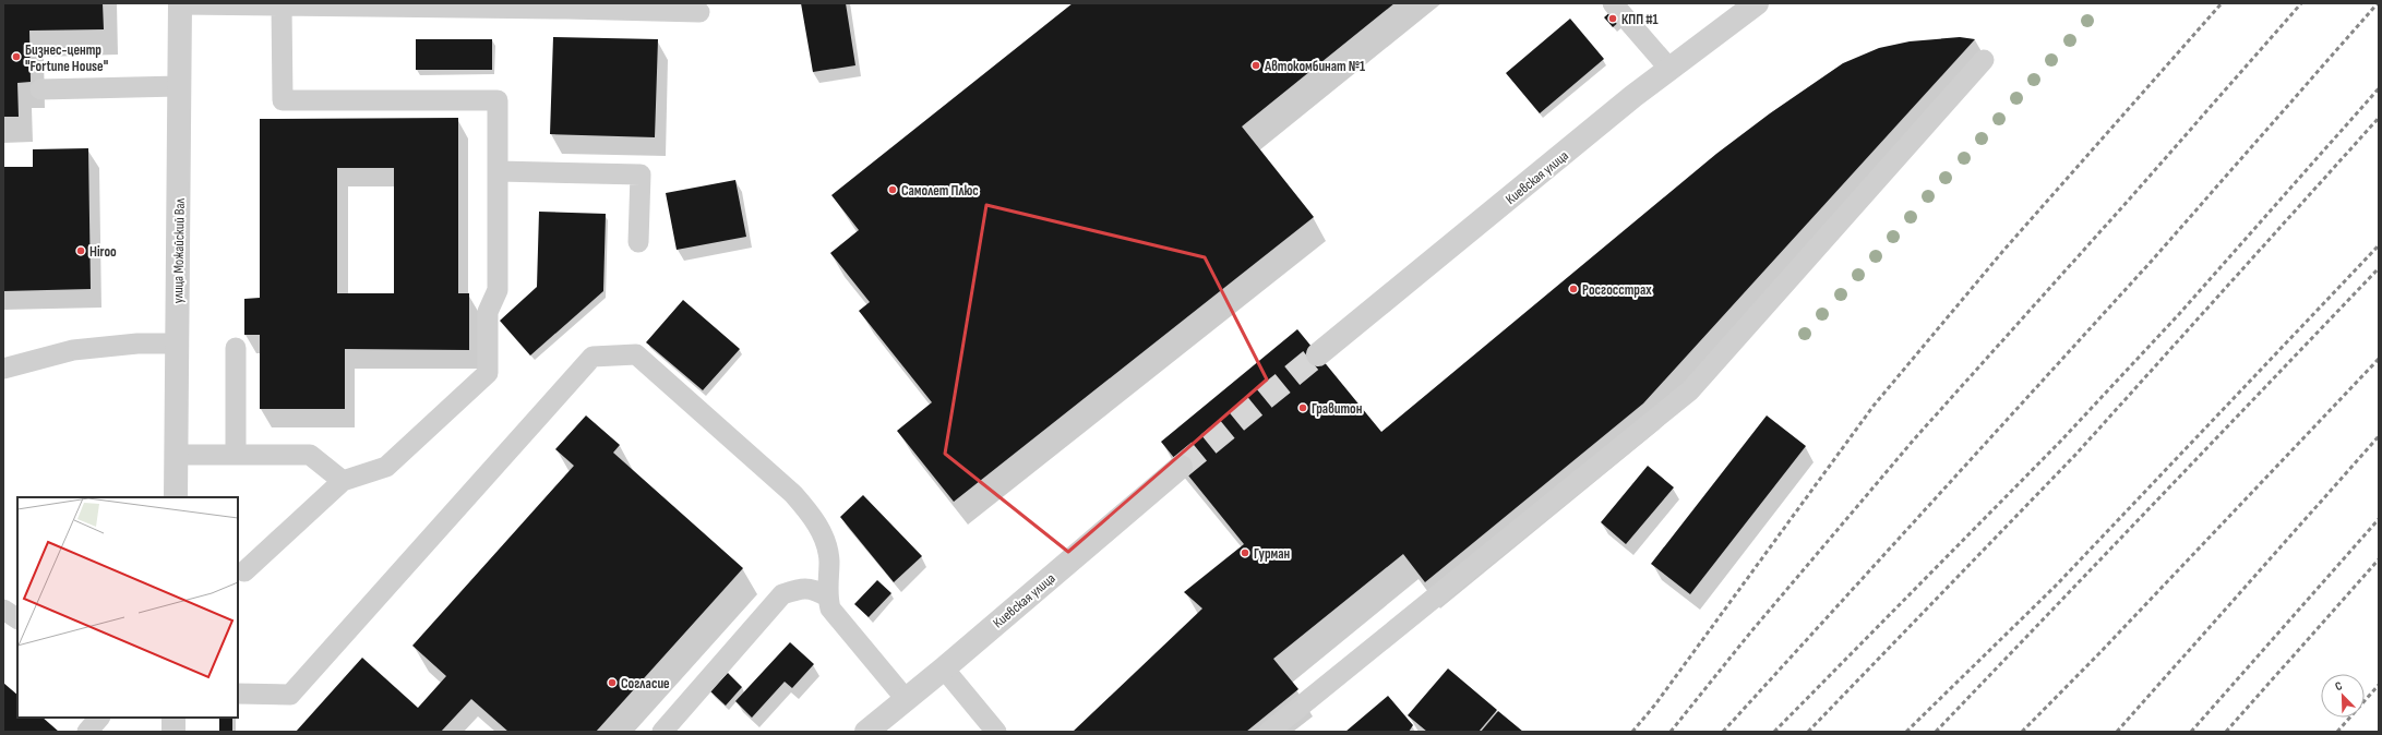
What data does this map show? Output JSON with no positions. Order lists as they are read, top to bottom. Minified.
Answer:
{"streets":{"street":["Киевская улица","улица Можайский Вал"]},"places":["КПП #1","Бизнес-центр \"Fortune House\"","Автокомбинат №1","Самолет Плюс","Hiroo","Росгосстрах","Гравитон","Гурман","Согласие"],"north":"top left"}
